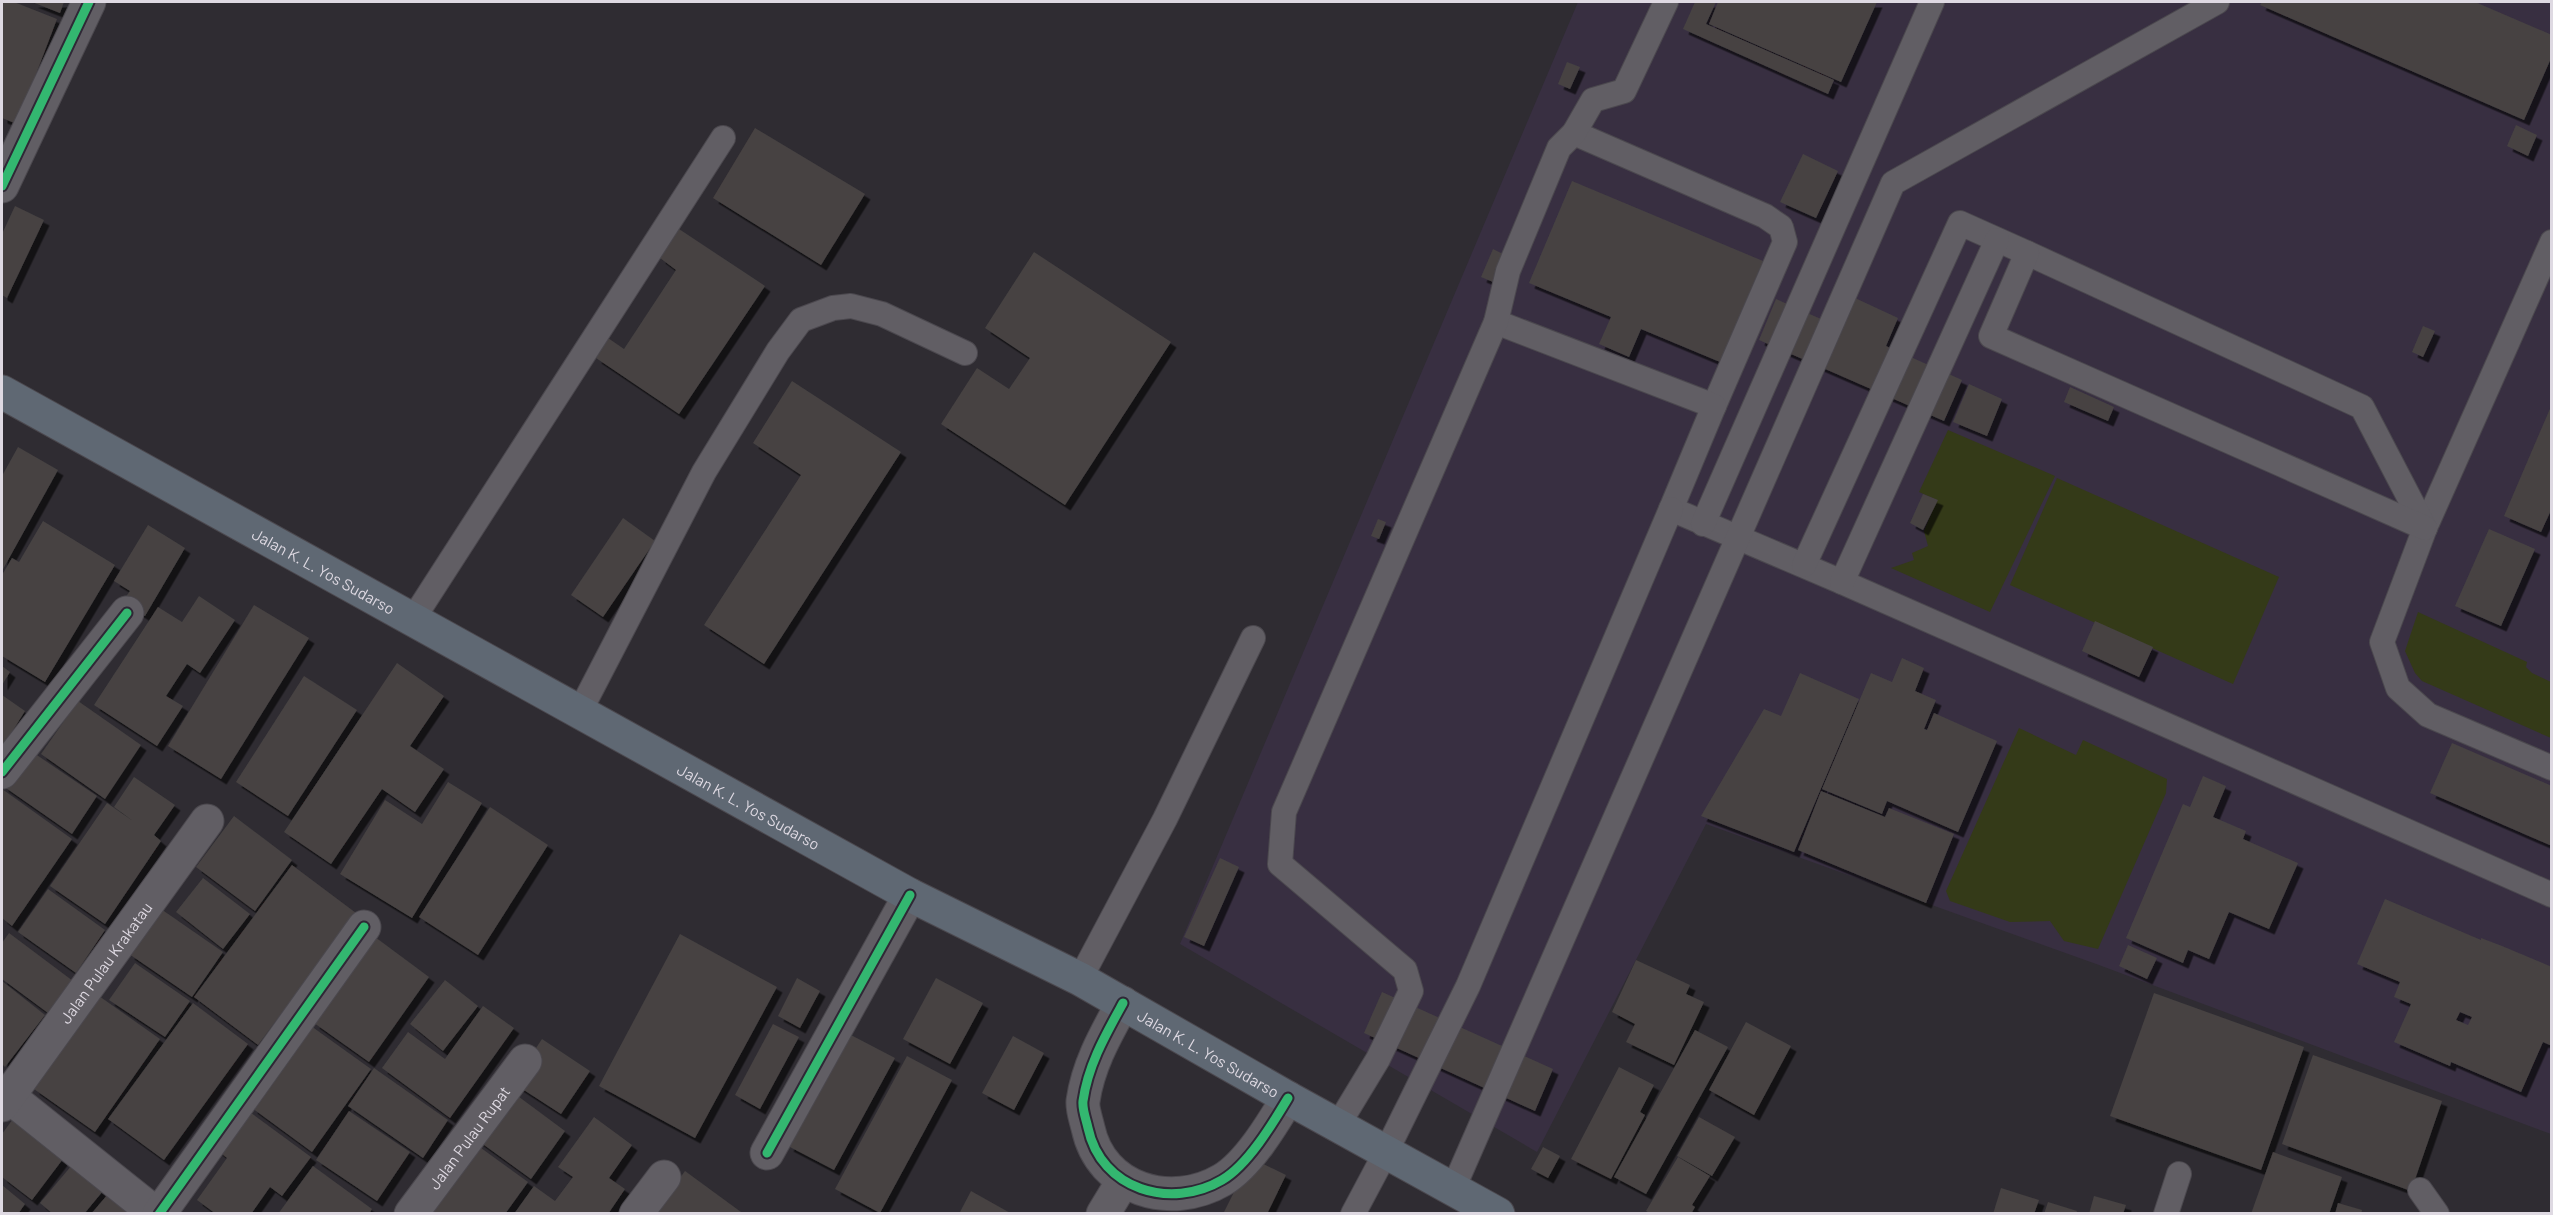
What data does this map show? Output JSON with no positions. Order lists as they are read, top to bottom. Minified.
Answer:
{"streets":{"highway":["Jalan K. L. Yos Sudarso"],"street":["Jalan Pulau Krakatau","Jalan Pulau Rupat"]}}
